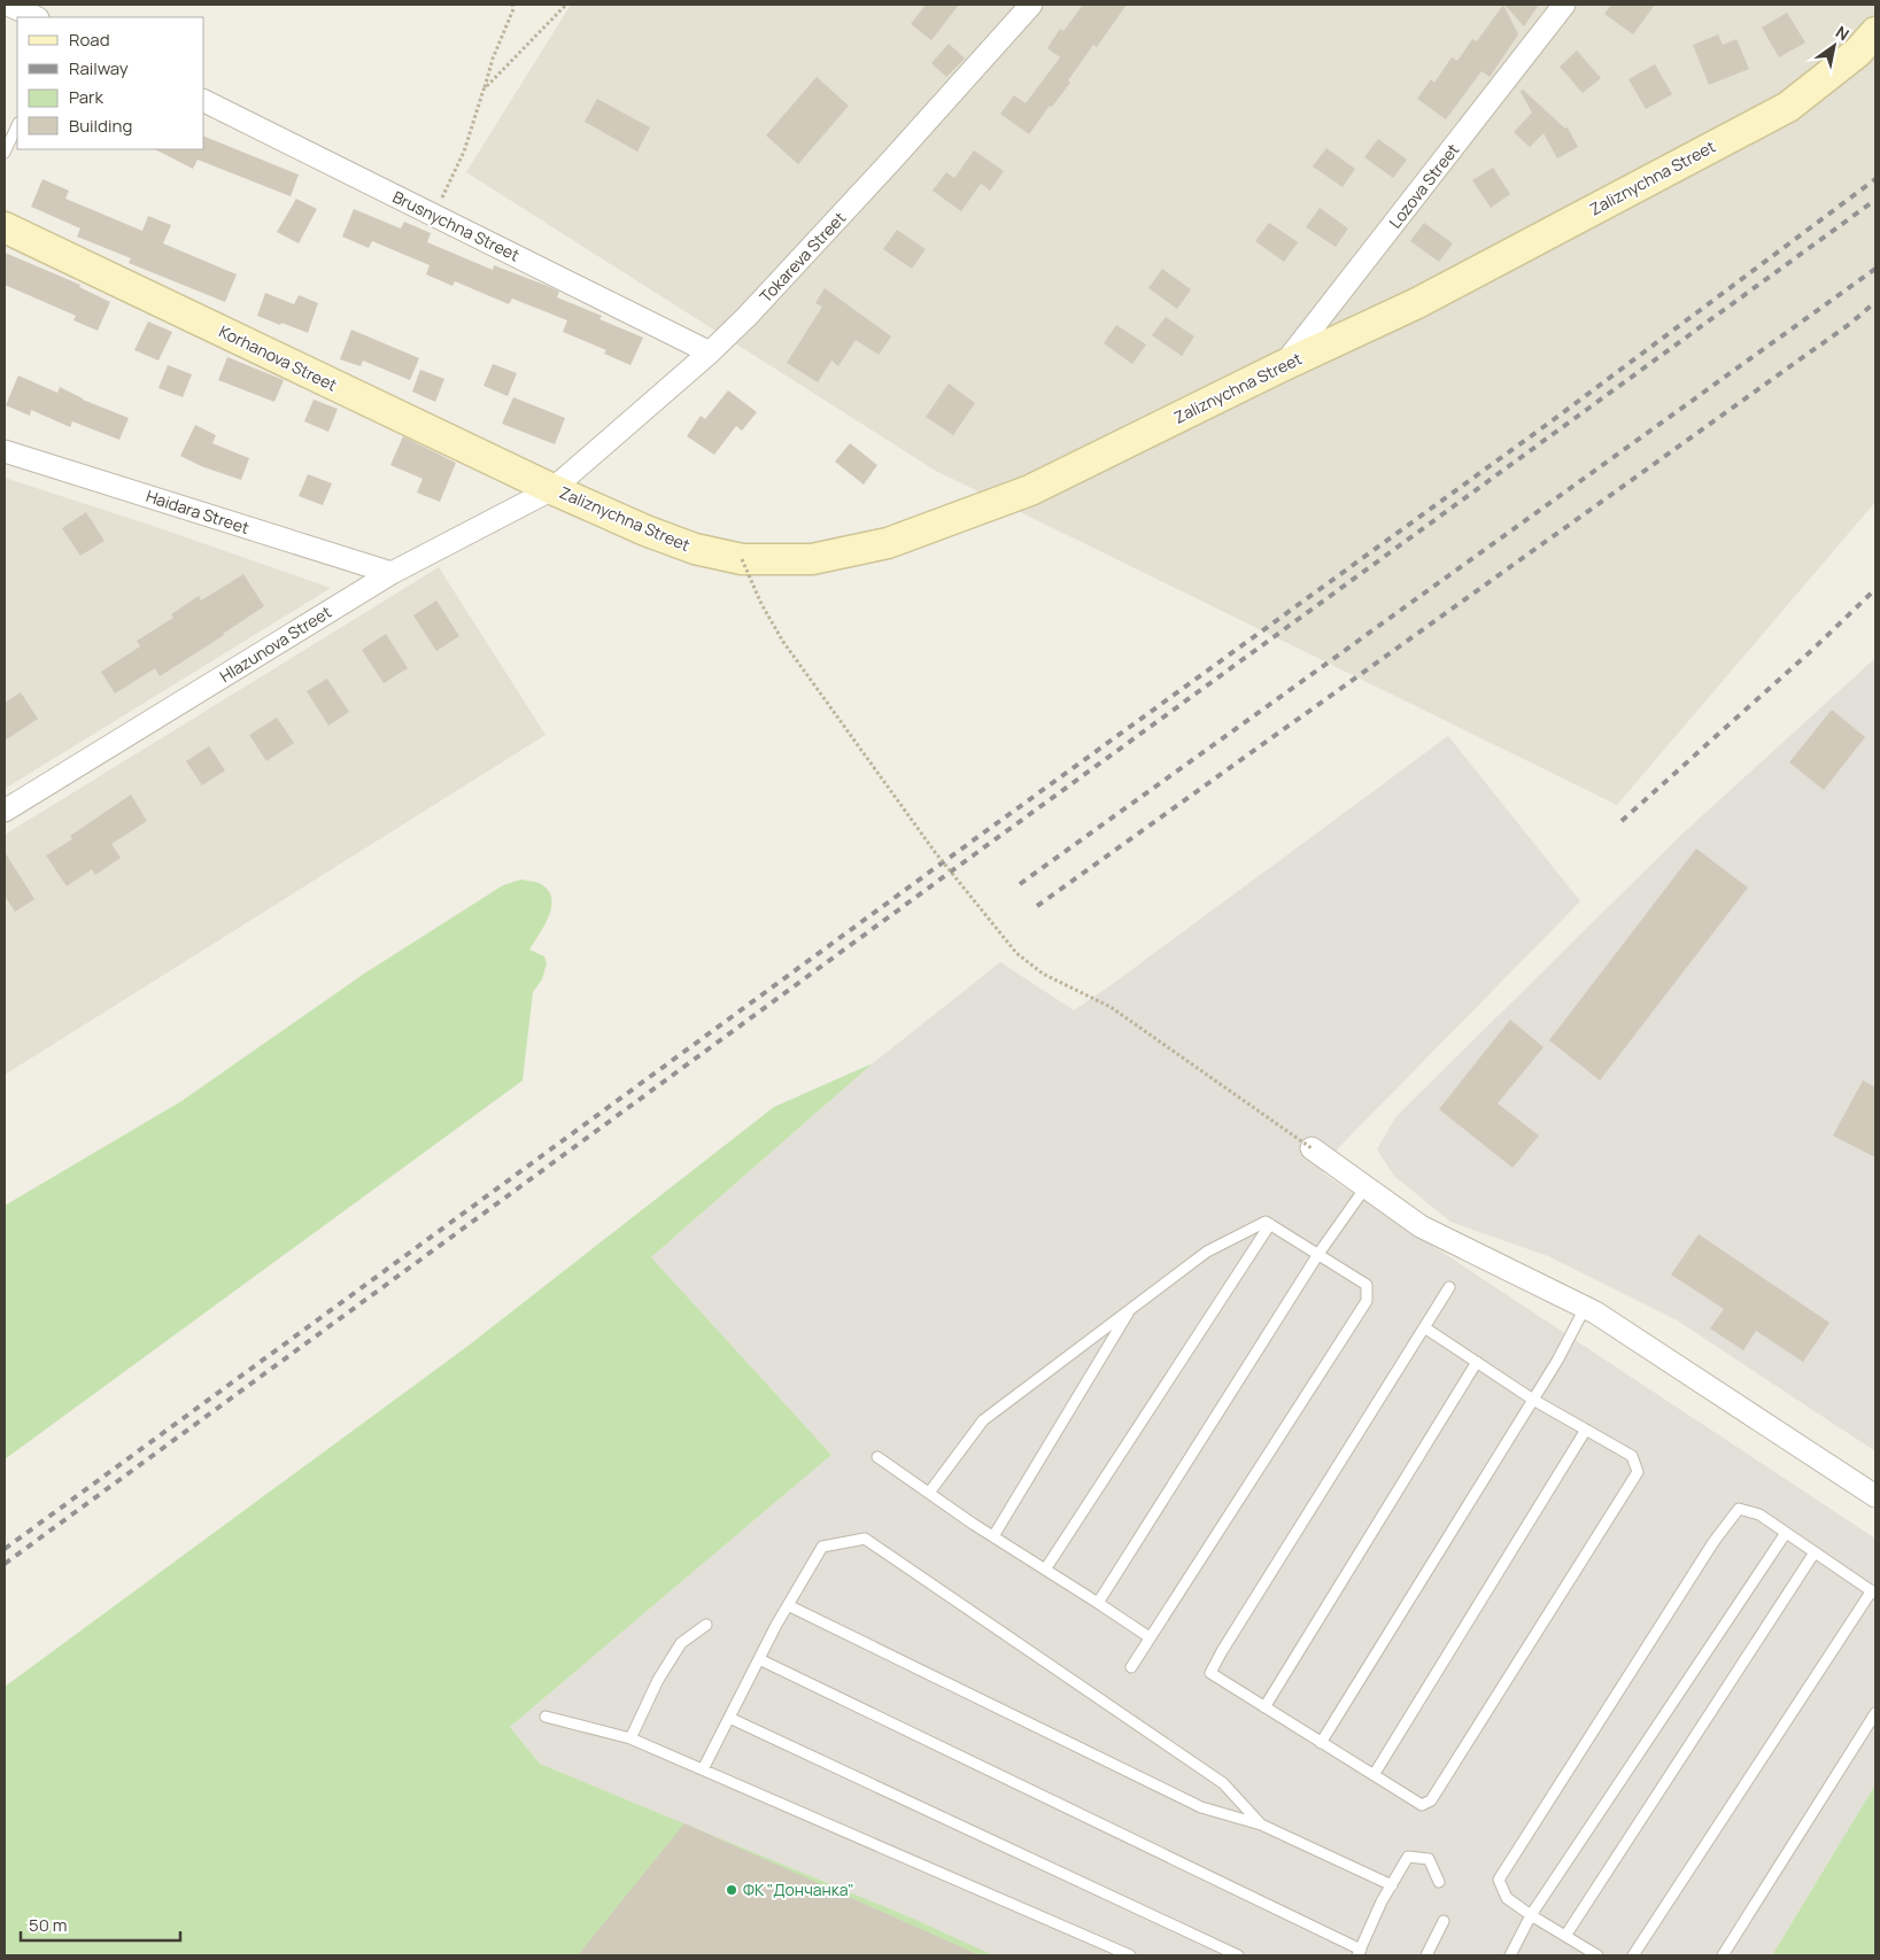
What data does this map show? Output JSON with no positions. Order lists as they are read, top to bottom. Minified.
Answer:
{"streets":{"main road":["Zaliznychna Street","Korhanova Street"],"street":["Lozova Street","Brusnychna Street","Tokareva Street","Haidara Street","Hlazunova Street"]},"crossings":[["Zaliznychna Street","Lozova Street"],["Zaliznychna Street","Tokareva Street"],["Zaliznychna Street","Korhanova Street"],["Zaliznychna Street","Hlazunova Street"],["Brusnychna Street","Tokareva Street"],["Tokareva Street","Korhanova Street"],["Tokareva Street","Hlazunova Street"],["Korhanova Street","Hlazunova Street"],["Haidara Street","Hlazunova Street"]],"places":["ФК \"Дончанка\""],"legend":["Road","Railway","Park","Building"],"scale_bar":"50 m","north":"top right"}
